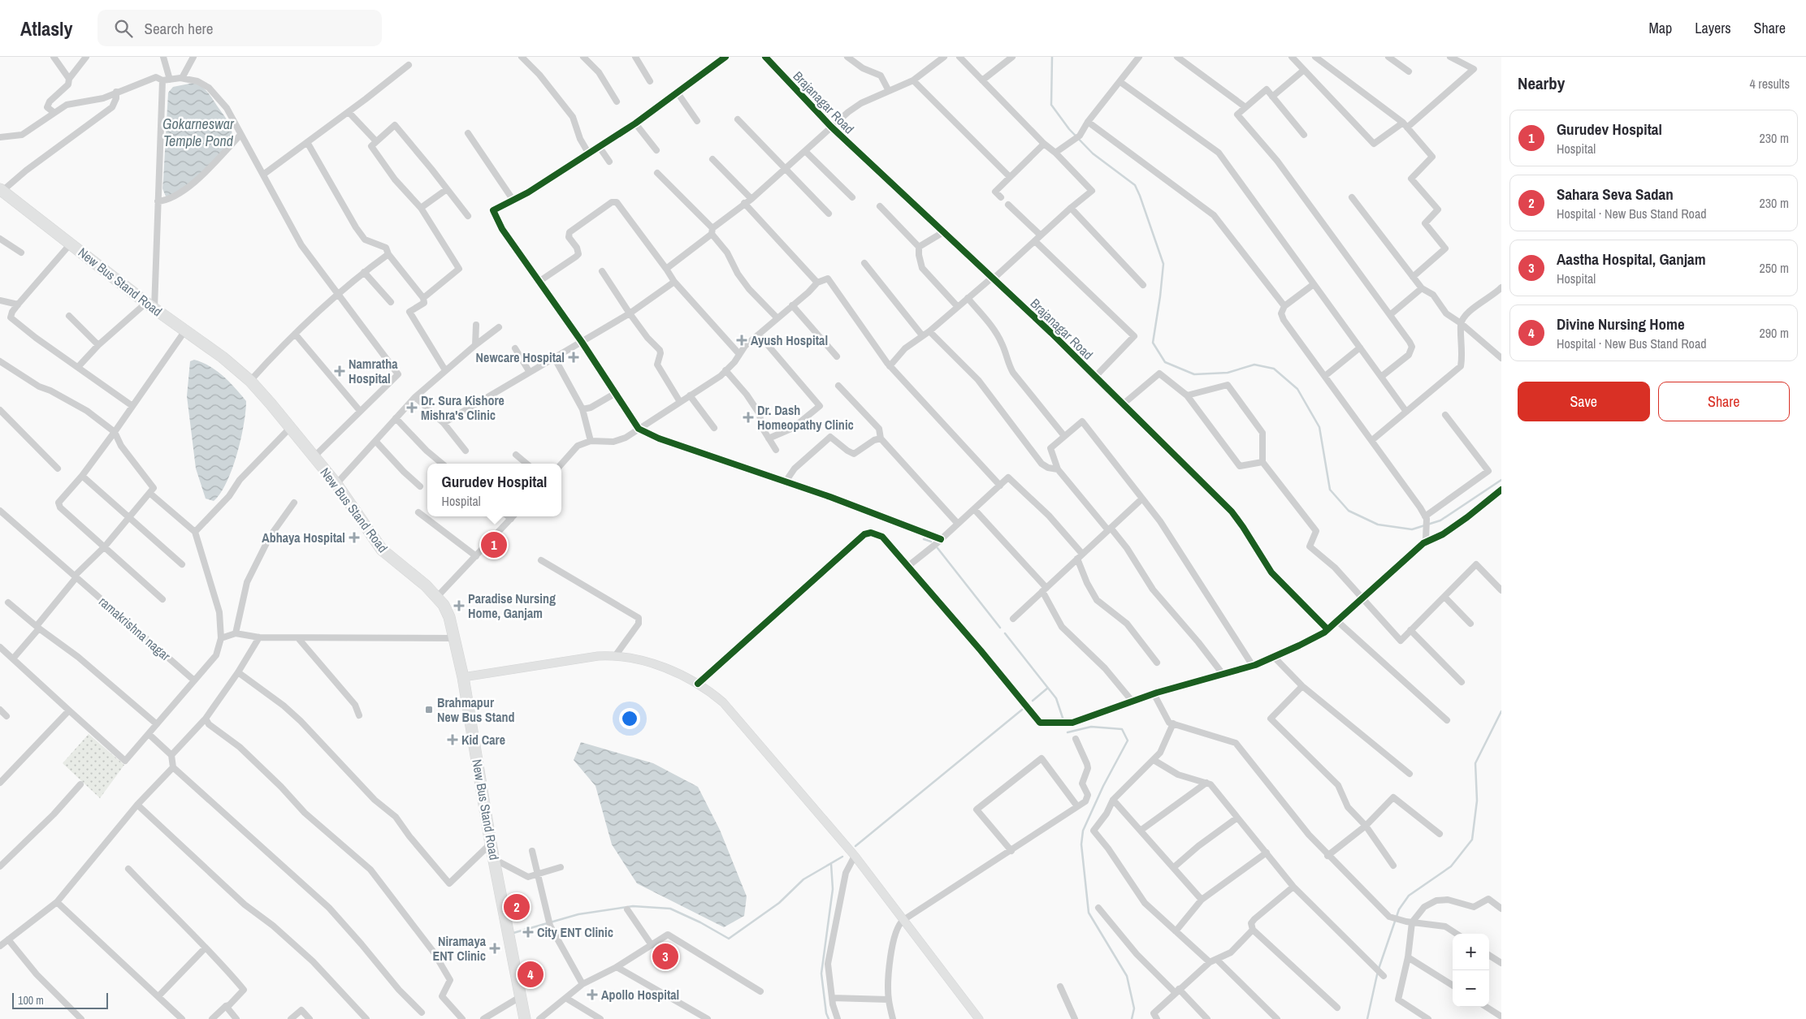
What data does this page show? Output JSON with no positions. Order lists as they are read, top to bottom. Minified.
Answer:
{"streets":{"highway":["New Bus Stand Road"],"street":["Brajanagar Road","ramakrishna nagar"]},"water":["Gokarneswar Temple Pond"],"places":{"health":["Ayush Hospital","Newcare Hospital","Namratha Hospital","Dr. Sura Kishore Mishra's Clinic","Dr. Dash Homeopathy Clinic","Abhaya Hospital","Paradise Nursing Home, Ganjam","Kid Care","City ENT Clinic","Niramaya ENT Clinic","Apollo Hospital"],"transit":["Brahmapur New Bus Stand"]},"scale_bar":"100 m","page":{"header":"Atlasly","search":"Search here","nav":["Map","Layers","Share"],"heading":["Nearby","4 results"],"list":[{"mark":"1","name":"Gurudev Hospital","note":"Hospital","value":"230 m"},{"mark":"2","name":"Sahara Seva Sadan","note":"Hospital · New Bus Stand Road","value":"230 m"},{"mark":"3","name":"Aastha Hospital, Ganjam","note":"Hospital","value":"250 m"},{"mark":"4","name":"Divine Nursing Home","note":"Hospital · New Bus Stand Road","value":"290 m"}],"buttons":["Save","Share"],"popup":["Gurudev Hospital","Hospital"],"pins":["1","2","3","4"],"map_buttons":["+","−"],"scale":"100 m"}}
